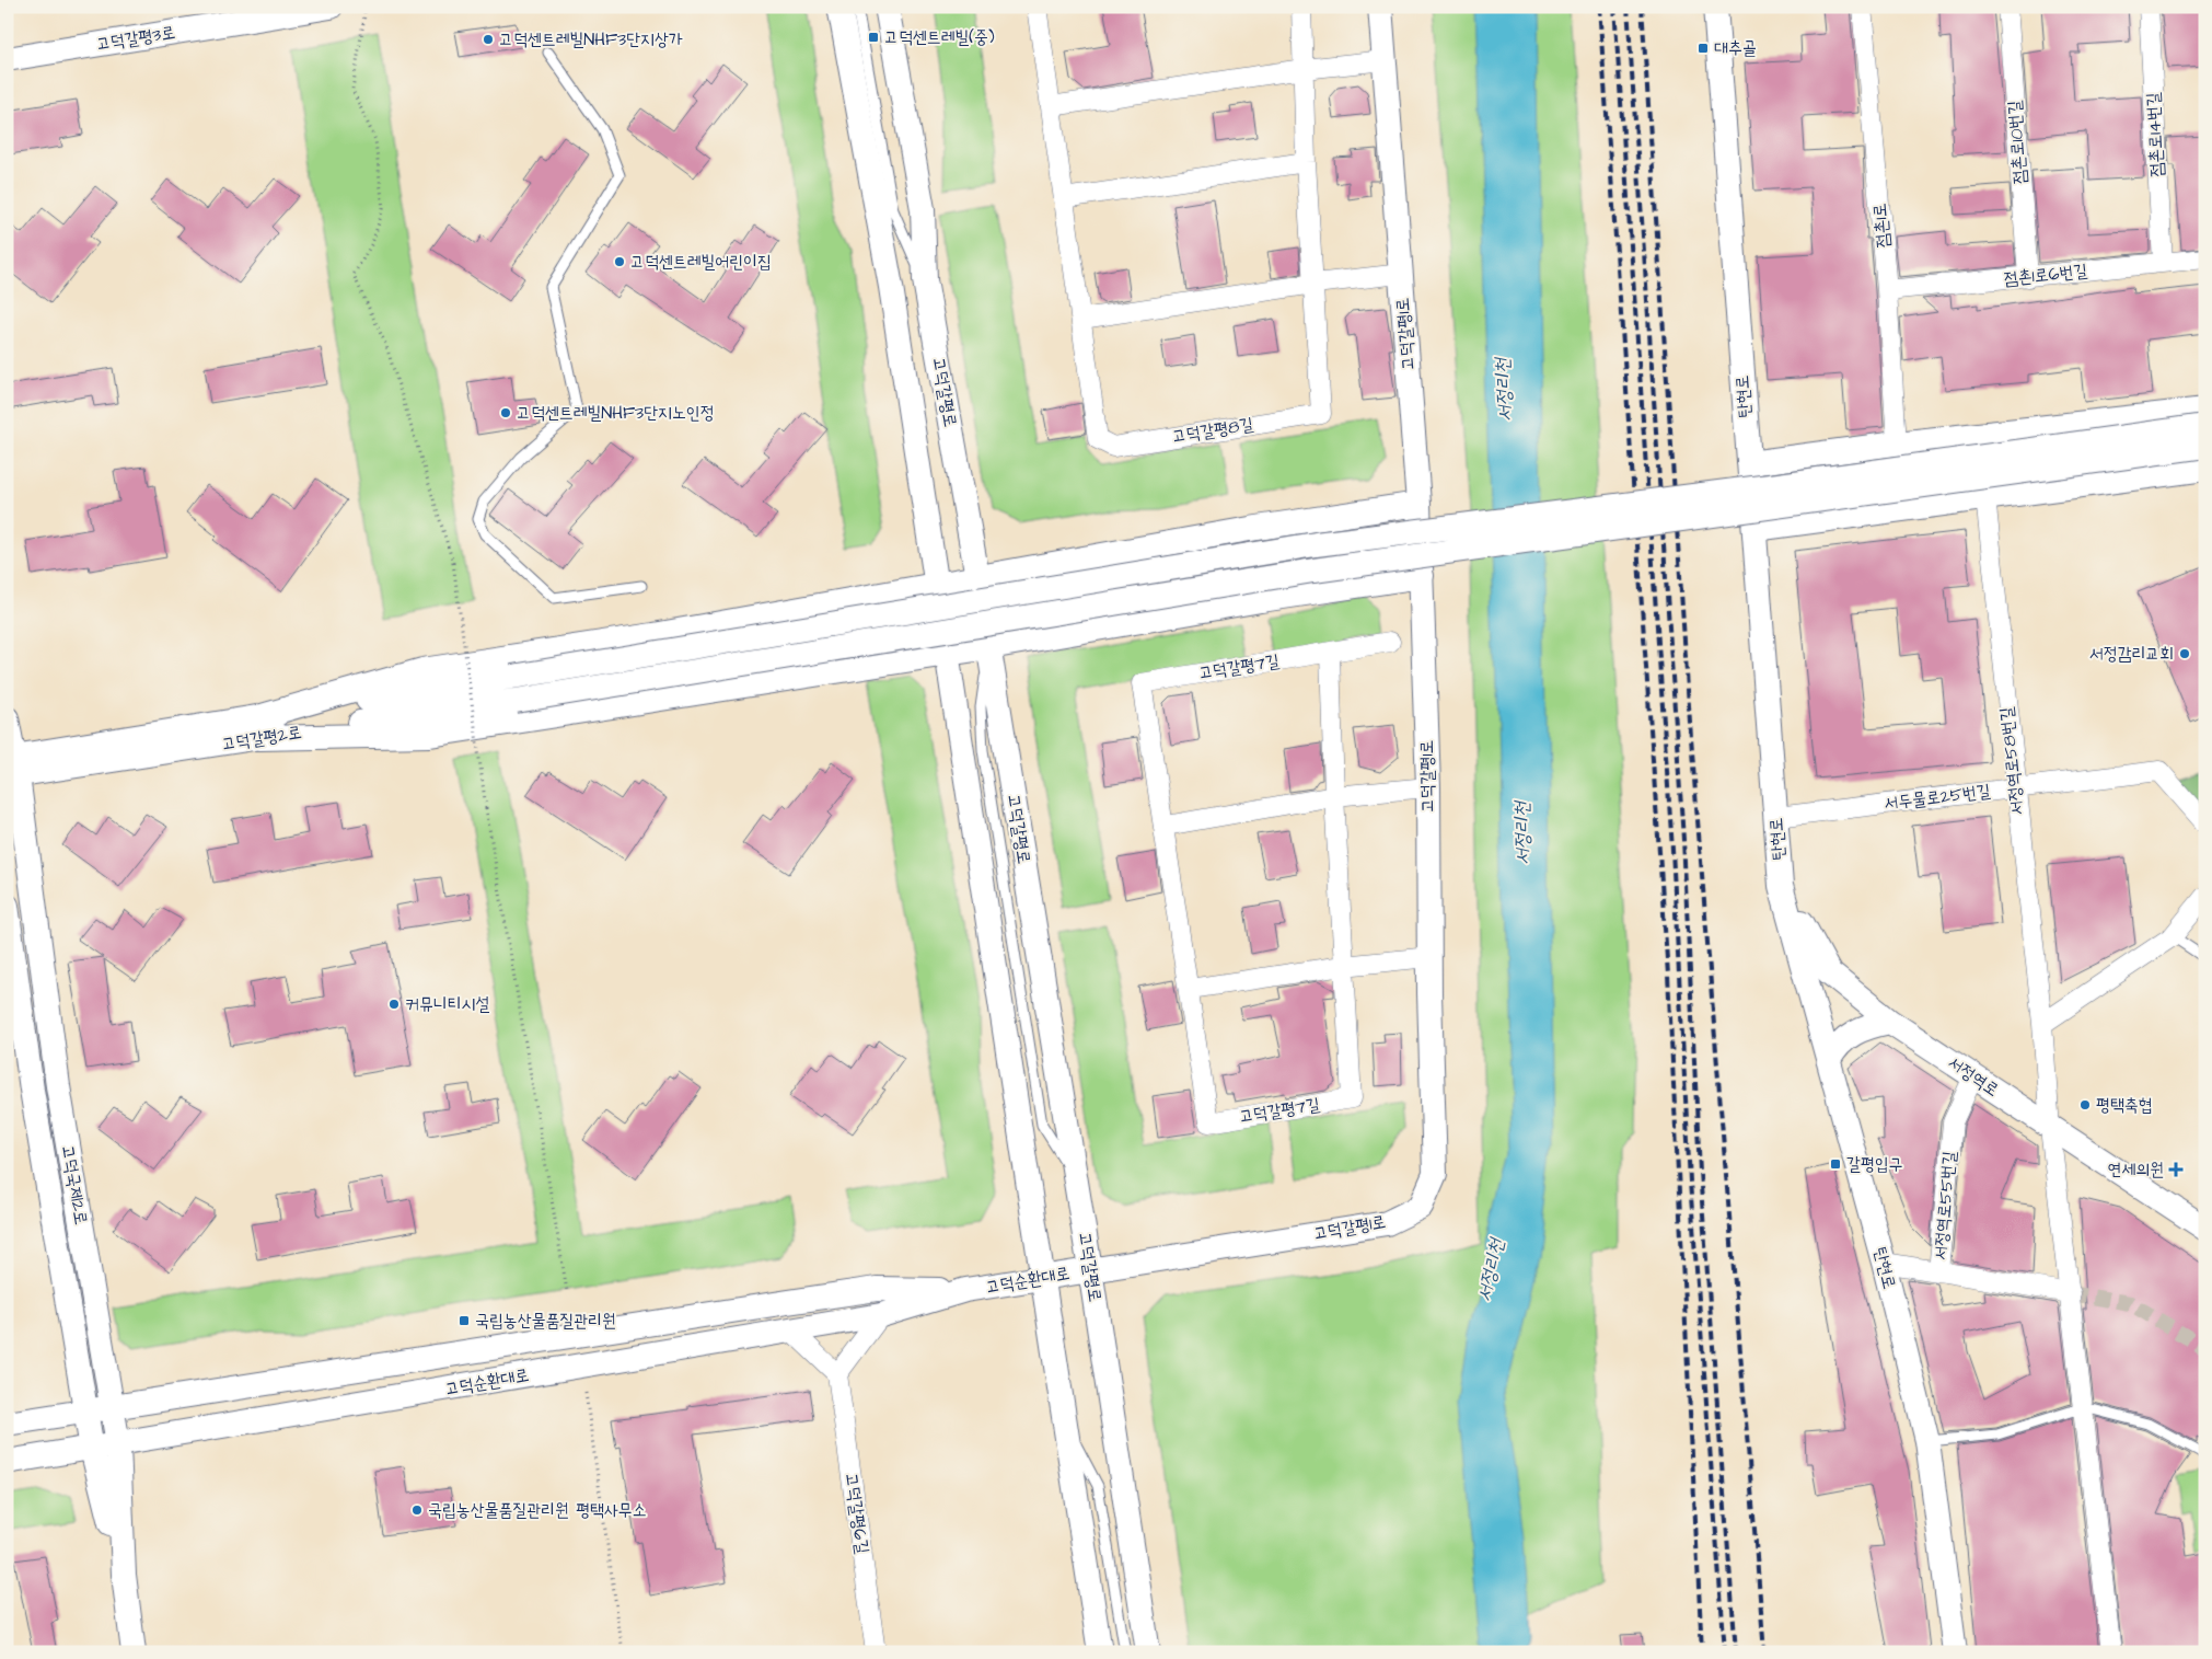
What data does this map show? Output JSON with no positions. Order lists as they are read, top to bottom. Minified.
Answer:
{"streets":{"street":["고덕갈평3로","점촌로14번길","점촌로10번길","점촌1로","점촌1로6번길","고덕갈평1로","고덕갈평로","탄현로","고덕갈평8길","고덕갈평7길","고덕갈평2로","서정역로58번길","서두물로25번길","서정역로","고덕국제2로","서정역로55번길","고덕순환대로","고덕갈평6길"]},"crossings":[["점촌로14번길","점촌1로6번길"],["점촌로10번길","점촌1로6번길"],["점촌1로","점촌1로6번길"],["고덕갈평1로","고덕갈평로"],["고덕갈평1로","고덕순환대로"],["고덕갈평로","고덕순환대로"],["탄현로","서두물로25번길"],["탄현로","서정역로"],["고덕갈평2로","고덕국제2로"],["서정역로58번길","서두물로25번길"],["서정역로58번길","서정역로"],["서정역로58번길","서정역로55번길"],["서정역로","서정역로55번길"],["고덕국제2로","고덕순환대로"]],"water":["서정리천"],"places":{"transit":["고덕센트레빌(중)","대추골","갈평입구","국립농산물품질관리원"],"other":["고덕센트레빌NHF3단지상가","고덕센트레빌어린이집","고덕센트레빌NHF3단지노인정","서정감리교회","커뮤니티시설","평택축협","국립농산물품질관리원 평택사무소"],"health":["연세의원"]}}
